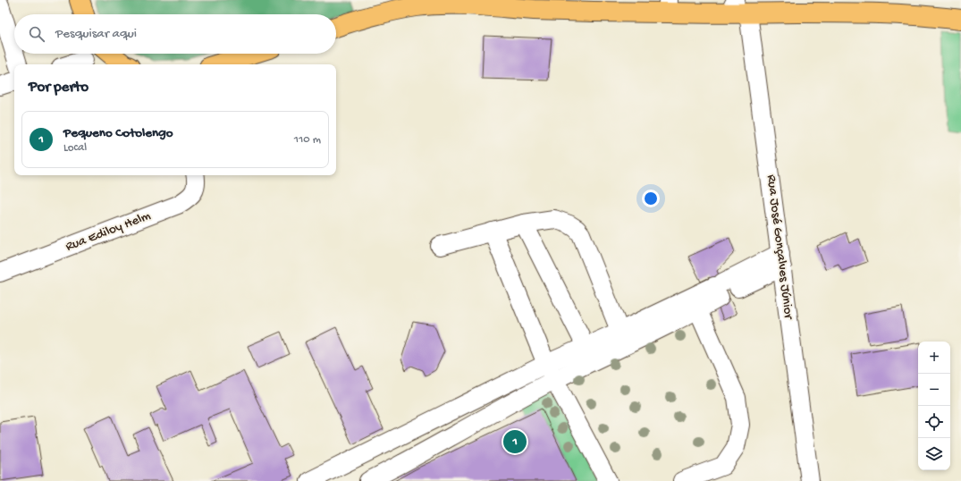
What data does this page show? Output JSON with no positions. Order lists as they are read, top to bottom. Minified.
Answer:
{"streets":{"street":["Rua Ediloy Helm","Rua José Gonçalves Júnior"]},"page":{"search":"Pesquisar aqui","heading":"Por perto","list":[{"mark":"1","name":"Pequeno Cotolengo","note":"Local","value":"110 m"}],"map_buttons":["+","−"],"pins":"1"}}
